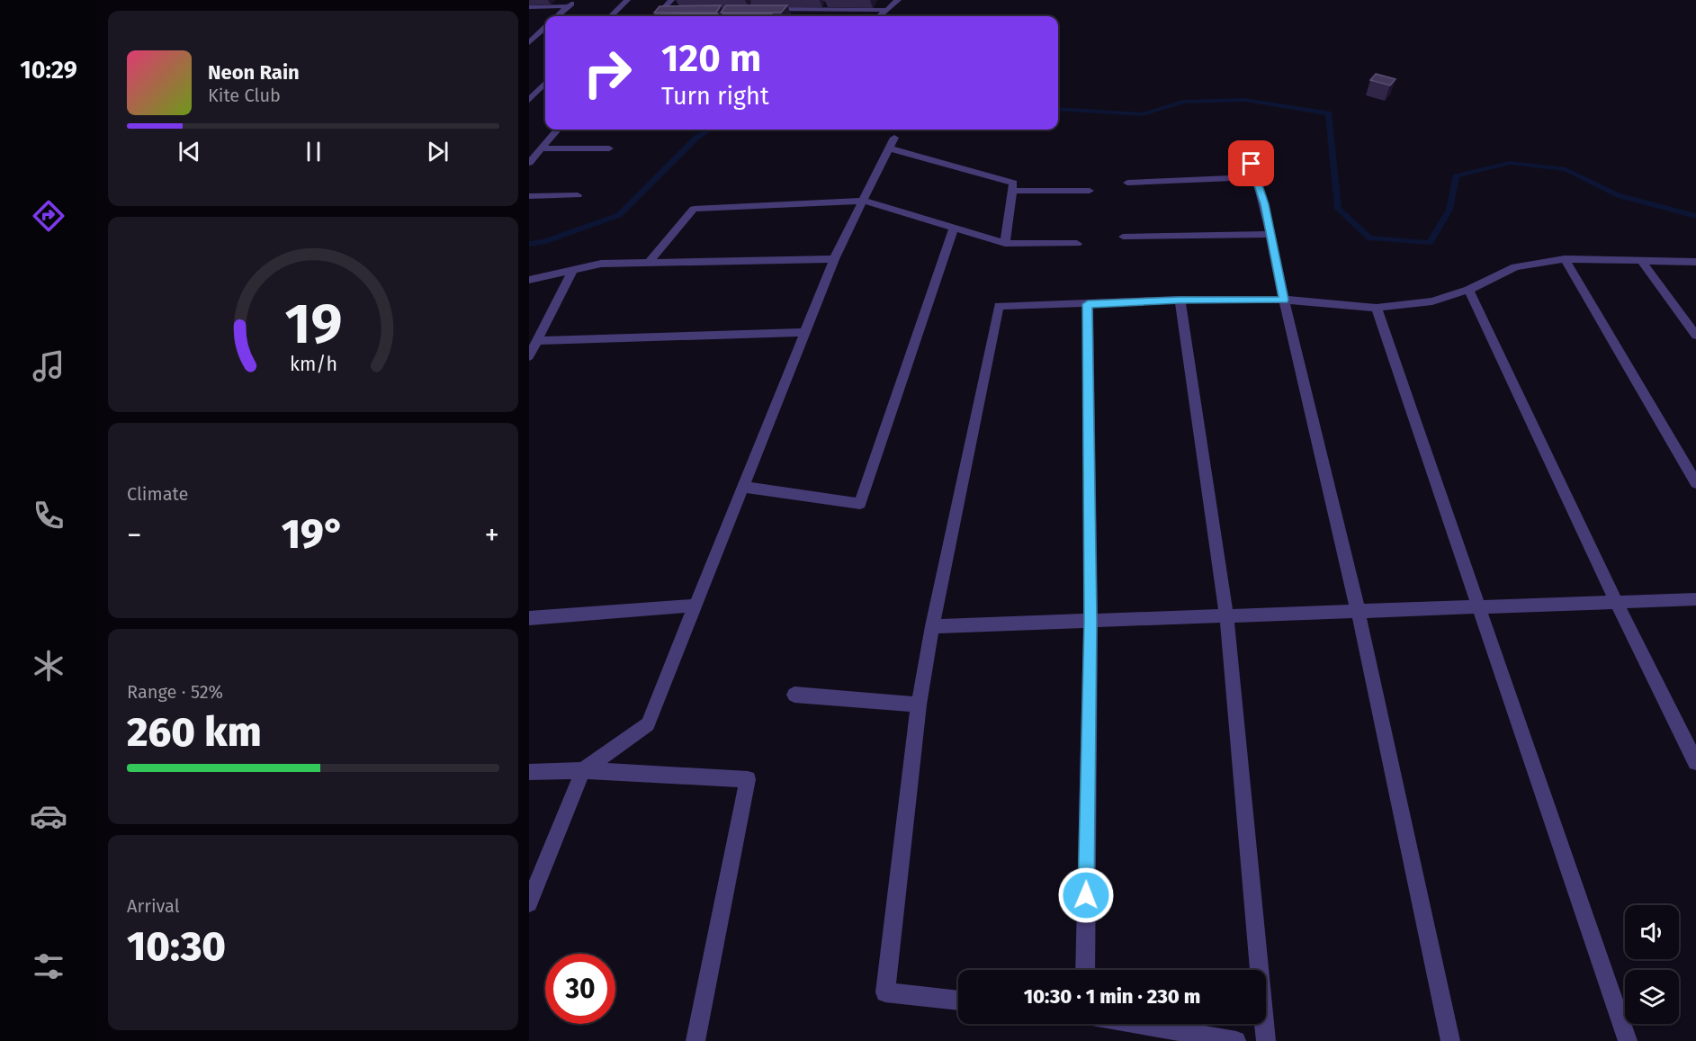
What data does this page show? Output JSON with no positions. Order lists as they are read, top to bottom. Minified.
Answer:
{"page":{"tabs":"10:29","turn":["120 m","Turn right"],"song":["Neon Rain","Kite Club"],"tile":["Climate",["Range · 52%","260 km"],["Arrival","10:30"]],"heat":["−","19°","+"],"limit":"30","trip":"10:30 · 1 min · 230 m","gauge":["19","km/h"]}}
